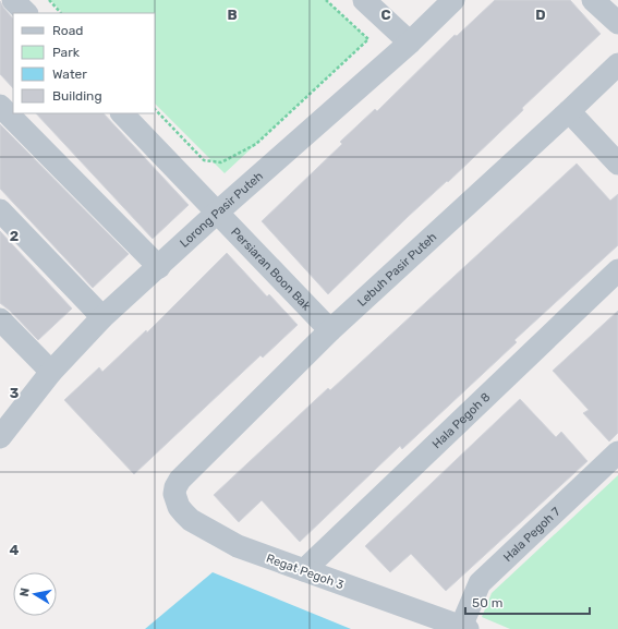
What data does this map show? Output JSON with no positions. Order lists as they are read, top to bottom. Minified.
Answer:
{"streets":{"street":["Lorong Pasir Puteh","Persiaran Boon Bak","Lebuh Pasir Puteh","Hala Pegoh 8","Hala Pegoh 7","Regat Pegoh 3"]},"crossings":[["Lorong Pasir Puteh","Persiaran Boon Bak"],["Persiaran Boon Bak","Lebuh Pasir Puteh"],["Lebuh Pasir Puteh","Regat Pegoh 3"],["Hala Pegoh 8","Regat Pegoh 3"],["Hala Pegoh 7","Regat Pegoh 3"]],"legend":["Road","Park","Water","Building"],"scale_bar":"50 m","north":"left","grid":{"columns":["B","C","D"],"rows":["2","3","4"]}}
